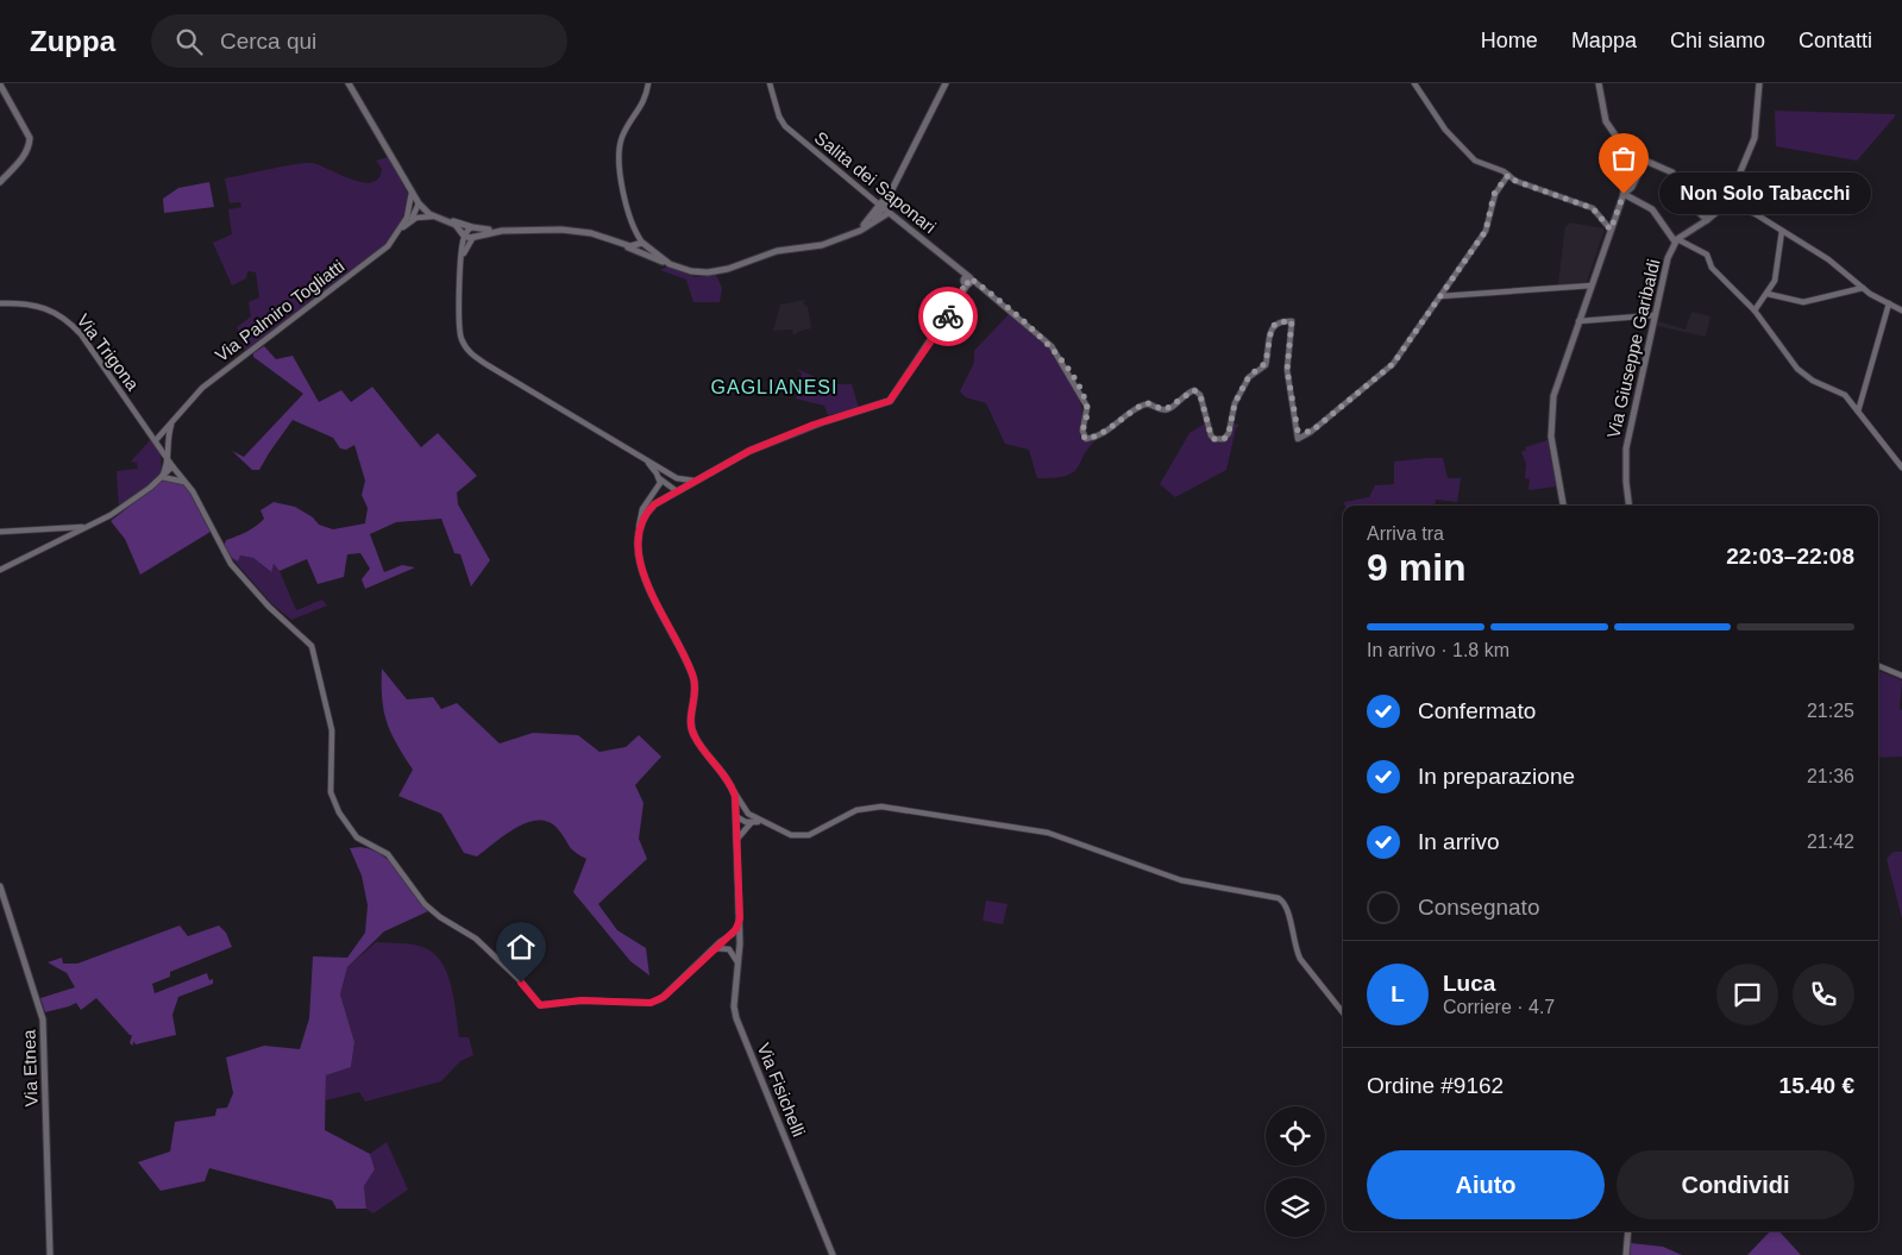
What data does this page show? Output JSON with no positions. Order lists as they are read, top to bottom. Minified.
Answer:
{"streets":{"main road":["Salita dei Saponari","Via Giuseppe Garibaldi","Via Etnea","Via Fisichelli"],"street":["Via Palmiro Togliatti","Via Trigona"]},"districts":["GAGLIANESI"],"places":["Non Solo Tabacchi"],"page":{"header":"Zuppa","search":"Cerca qui","nav":["Home","Mappa","Chi siamo","Contatti"],"bubble":"Non Solo Tabacchi","heading":["9 min","Arriva tra","22:03–22:08"],"panel":["Luca","Corriere · 4.7","Ordine #9162","15.40 €"],"bar":"In arrivo · 1.8 km","list":[["Confermato","21:25"],["In preparazione","21:36"],["In arrivo","21:42"],"Consegnato"],"round":"L","buttons":["Aiuto","Condividi"]}}
